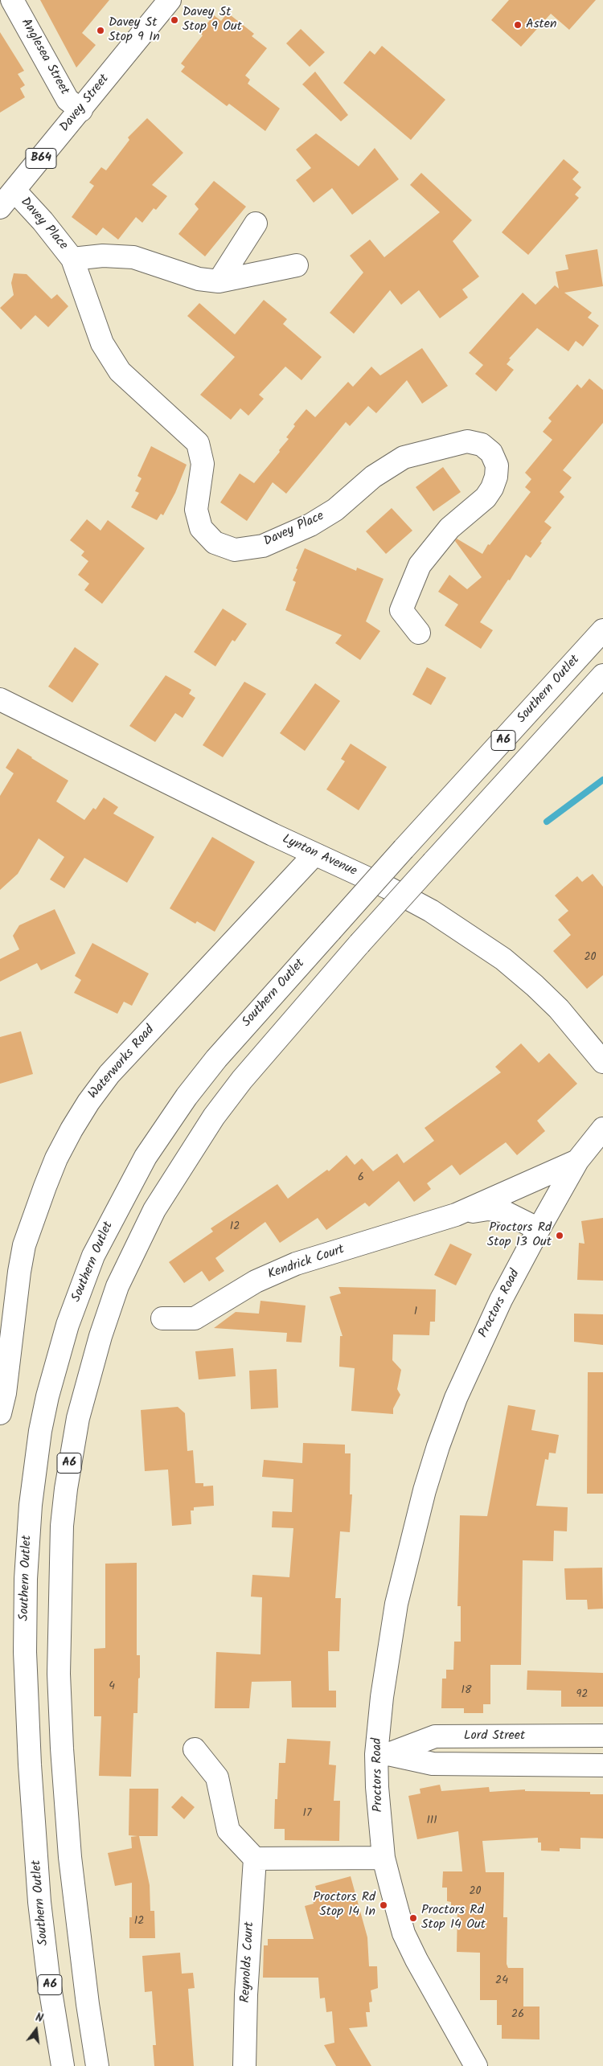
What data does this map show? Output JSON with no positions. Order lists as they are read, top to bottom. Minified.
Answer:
{"streets":{"main road":["Anglesea Street","Davey Street","B64","Davey Place","Southern Outlet","A6","Lynton Avenue","Waterworks Road","Kendrick Court","Proctors Road","Lord Street","Reynolds Court"]},"crossings":[["Anglesea Street","Davey Street"],["Davey Street","Davey Place"],["Lynton Avenue","Waterworks Road"],["Kendrick Court","Proctors Road"],["Proctors Road","Lord Street"]],"places":["Davey St Stop 9 Out","Asten","Davey St Stop 9 In","Proctors Rd Stop 13 Out","Proctors Rd Stop 14 In","Proctors Rd Stop 14 Out"],"house_numbers":["20","6","12","1","4","18","92","17","111","20","12","24","26"],"north":"top"}
